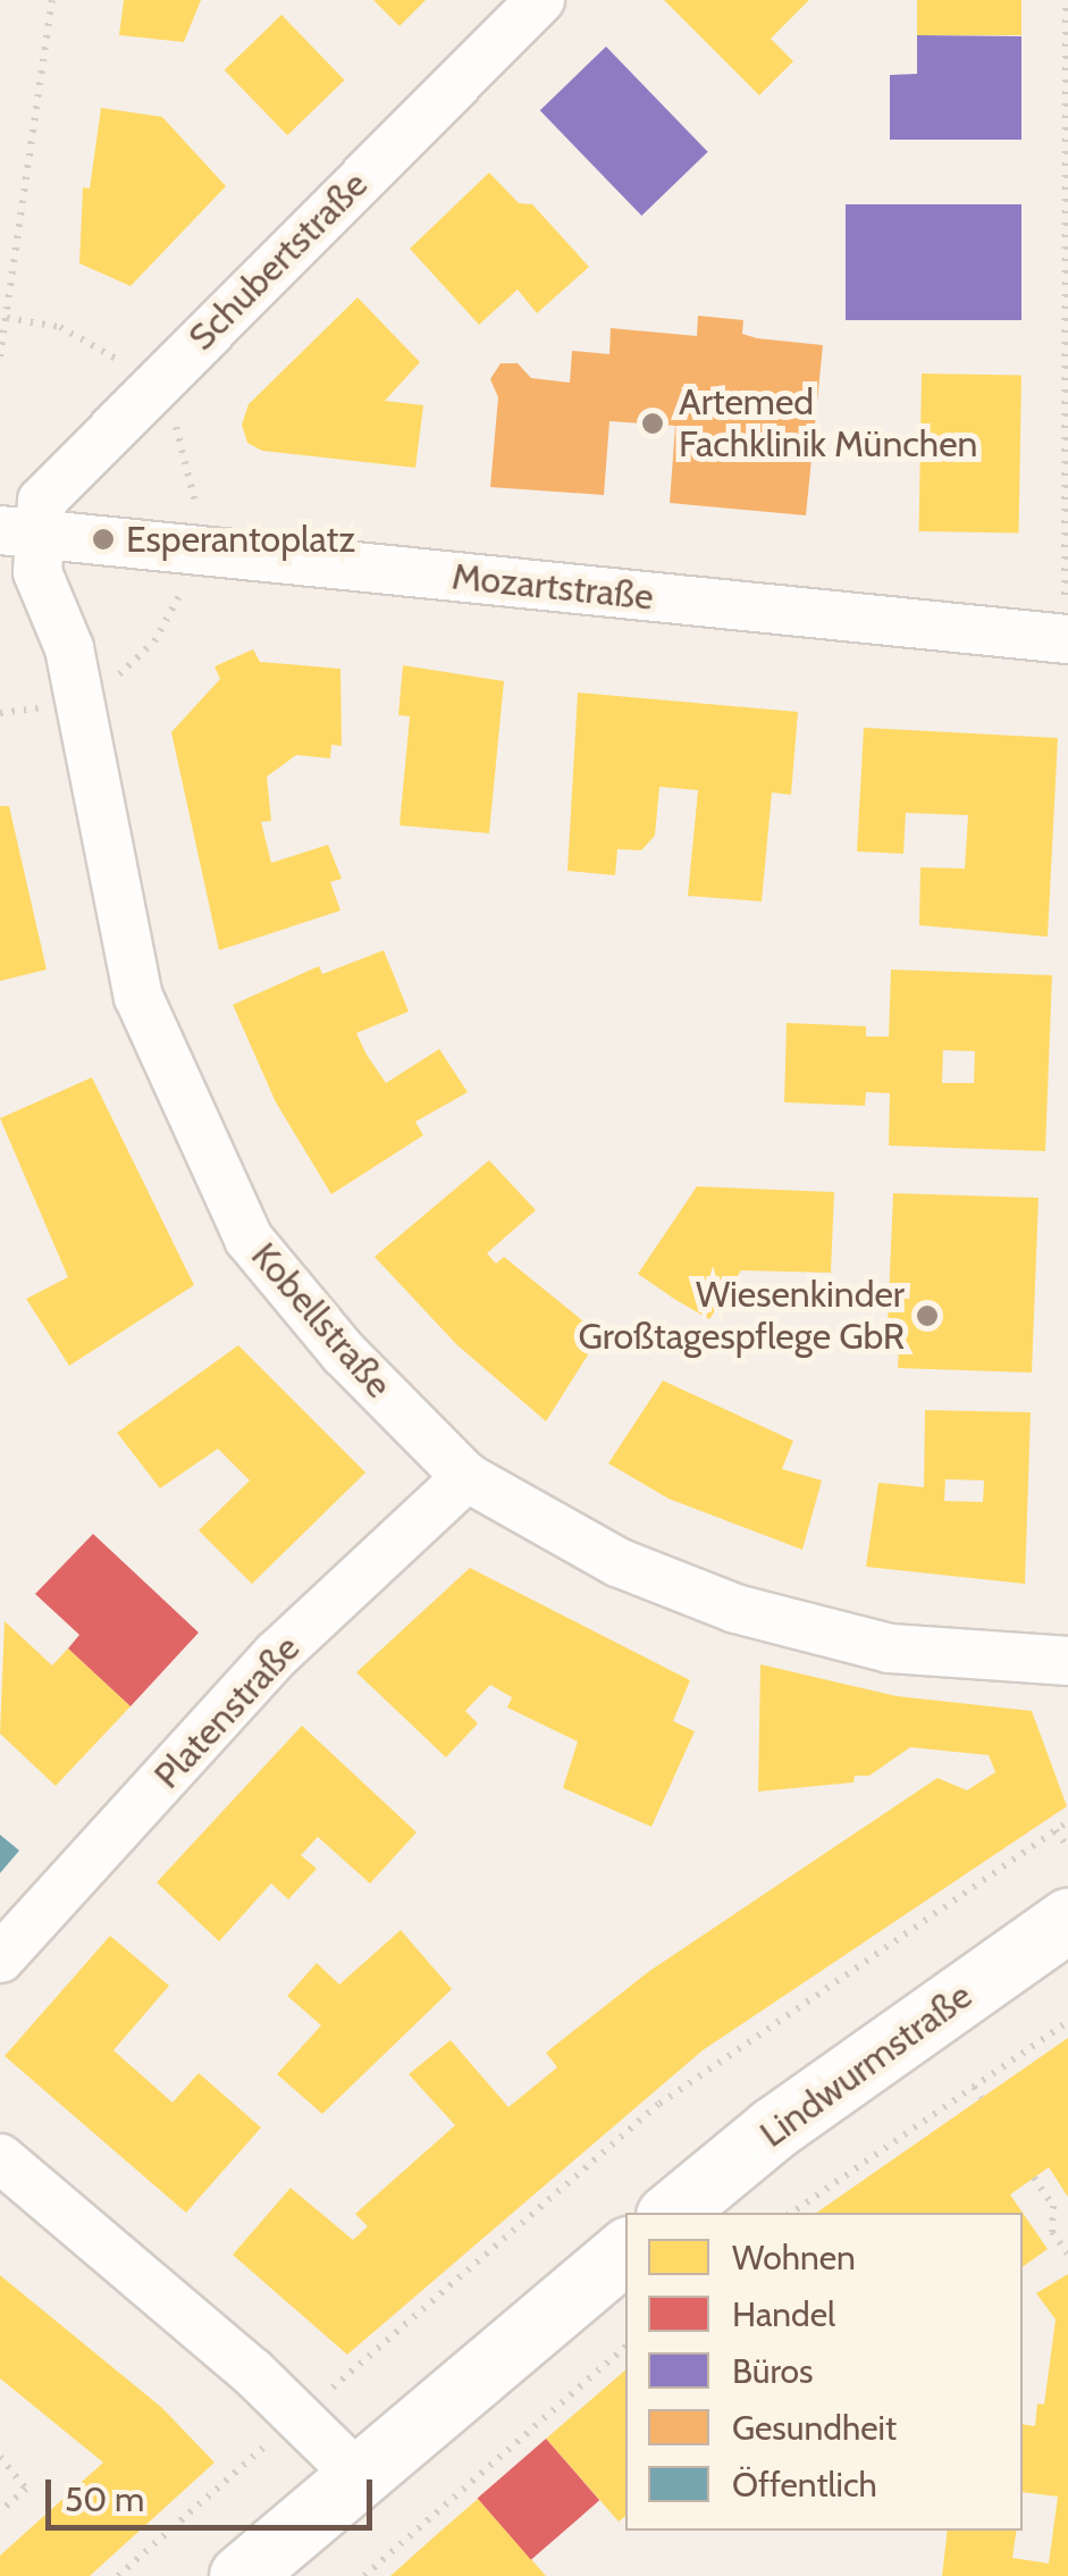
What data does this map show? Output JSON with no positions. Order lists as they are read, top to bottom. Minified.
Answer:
{"streets":{"main road":["Lindwurmstraße"],"street":["Schubertstraße","Mozartstraße","Kobellstraße","Platenstraße"]},"crossings":[["Schubertstraße","Mozartstraße"],["Schubertstraße","Kobellstraße"],["Mozartstraße","Kobellstraße"],["Kobellstraße","Platenstraße"]],"places":["Artemed Fachklinik München","Esperantoplatz","Wiesenkinder Großtagespflege GbR"],"legend":["Wohnen","Handel","Büros","Gesundheit","Öffentlich"],"scale_bar":"50 m"}
